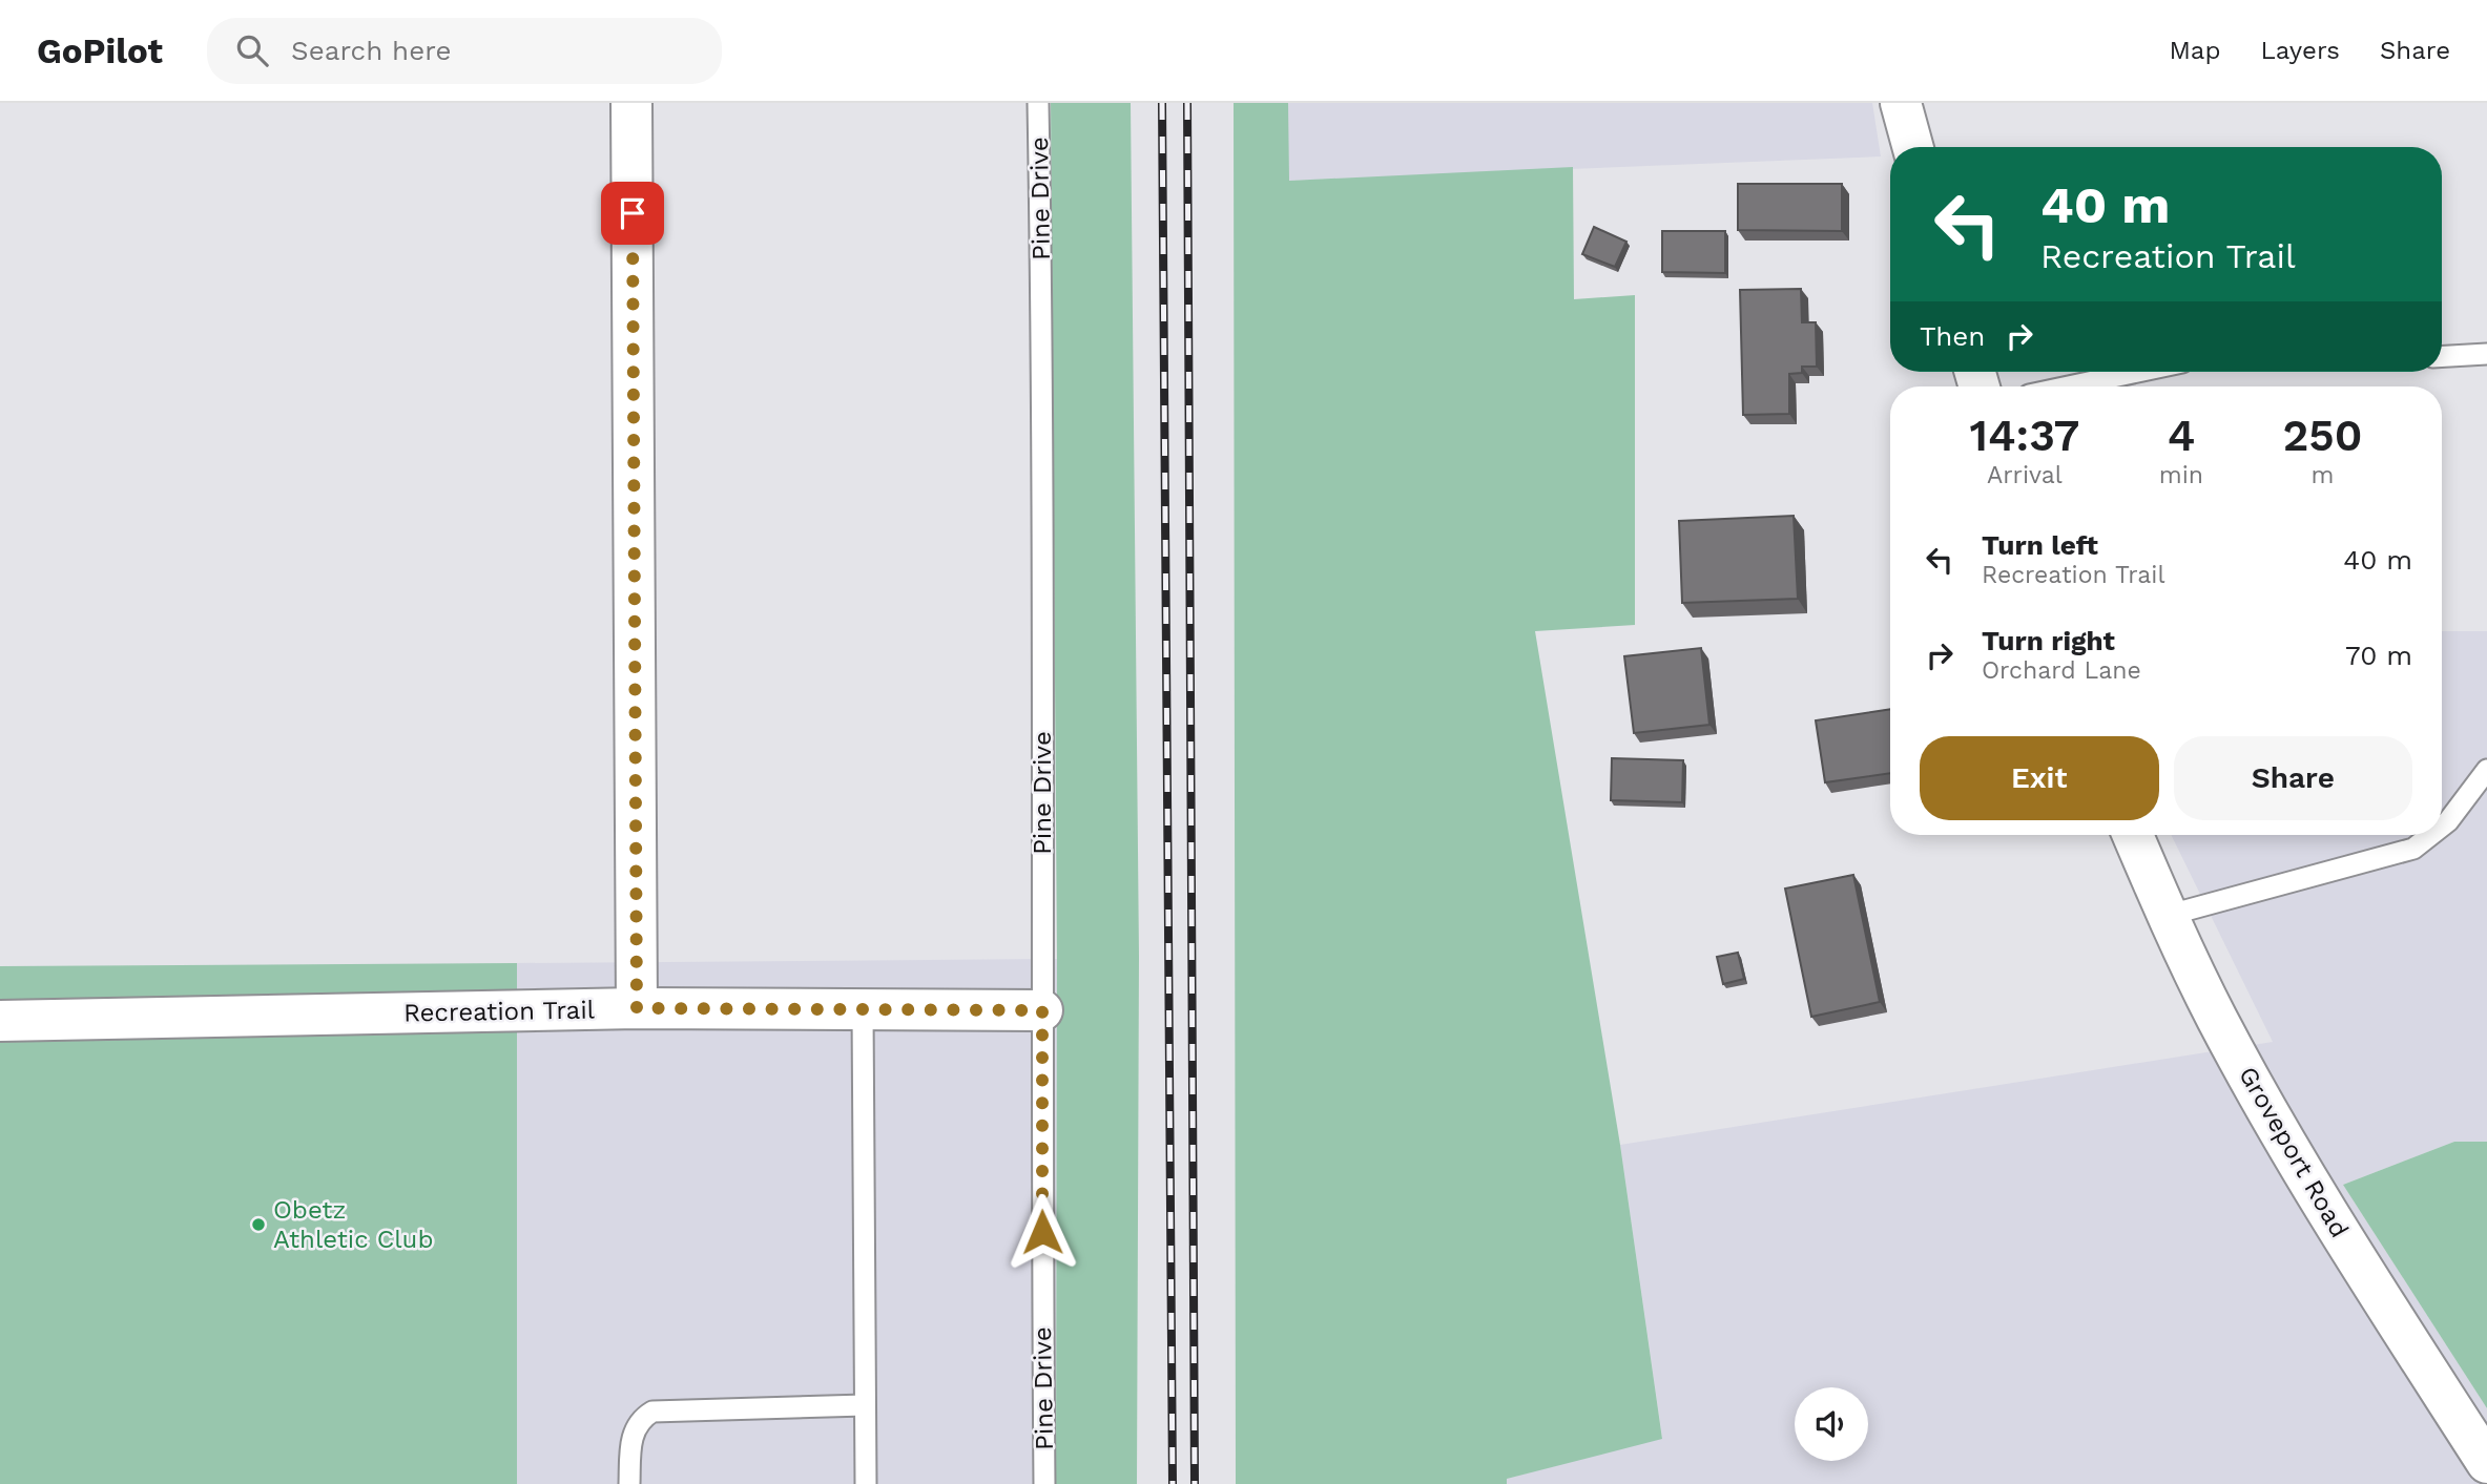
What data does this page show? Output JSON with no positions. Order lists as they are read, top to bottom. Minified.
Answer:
{"streets":{"street":["Recreation Trail","Groveport Road"],"lane":["Pine Drive"]},"crossings":[["Pine Drive","Recreation Trail"]],"places":["Obetz Athletic Club"],"page":{"header":"GoPilot","search":"Search here","nav":["Map","Layers","Share"],"turn":["40 m","Recreation Trail"],"then":"Then","eta":["14:37","Arrival","4","min","250","m"],"list":[{"name":"Turn left","note":"Recreation Trail","value":"40 m"},{"name":"Turn right","note":"Orchard Lane","value":"70 m"}],"buttons":["Exit","Share"]}}
